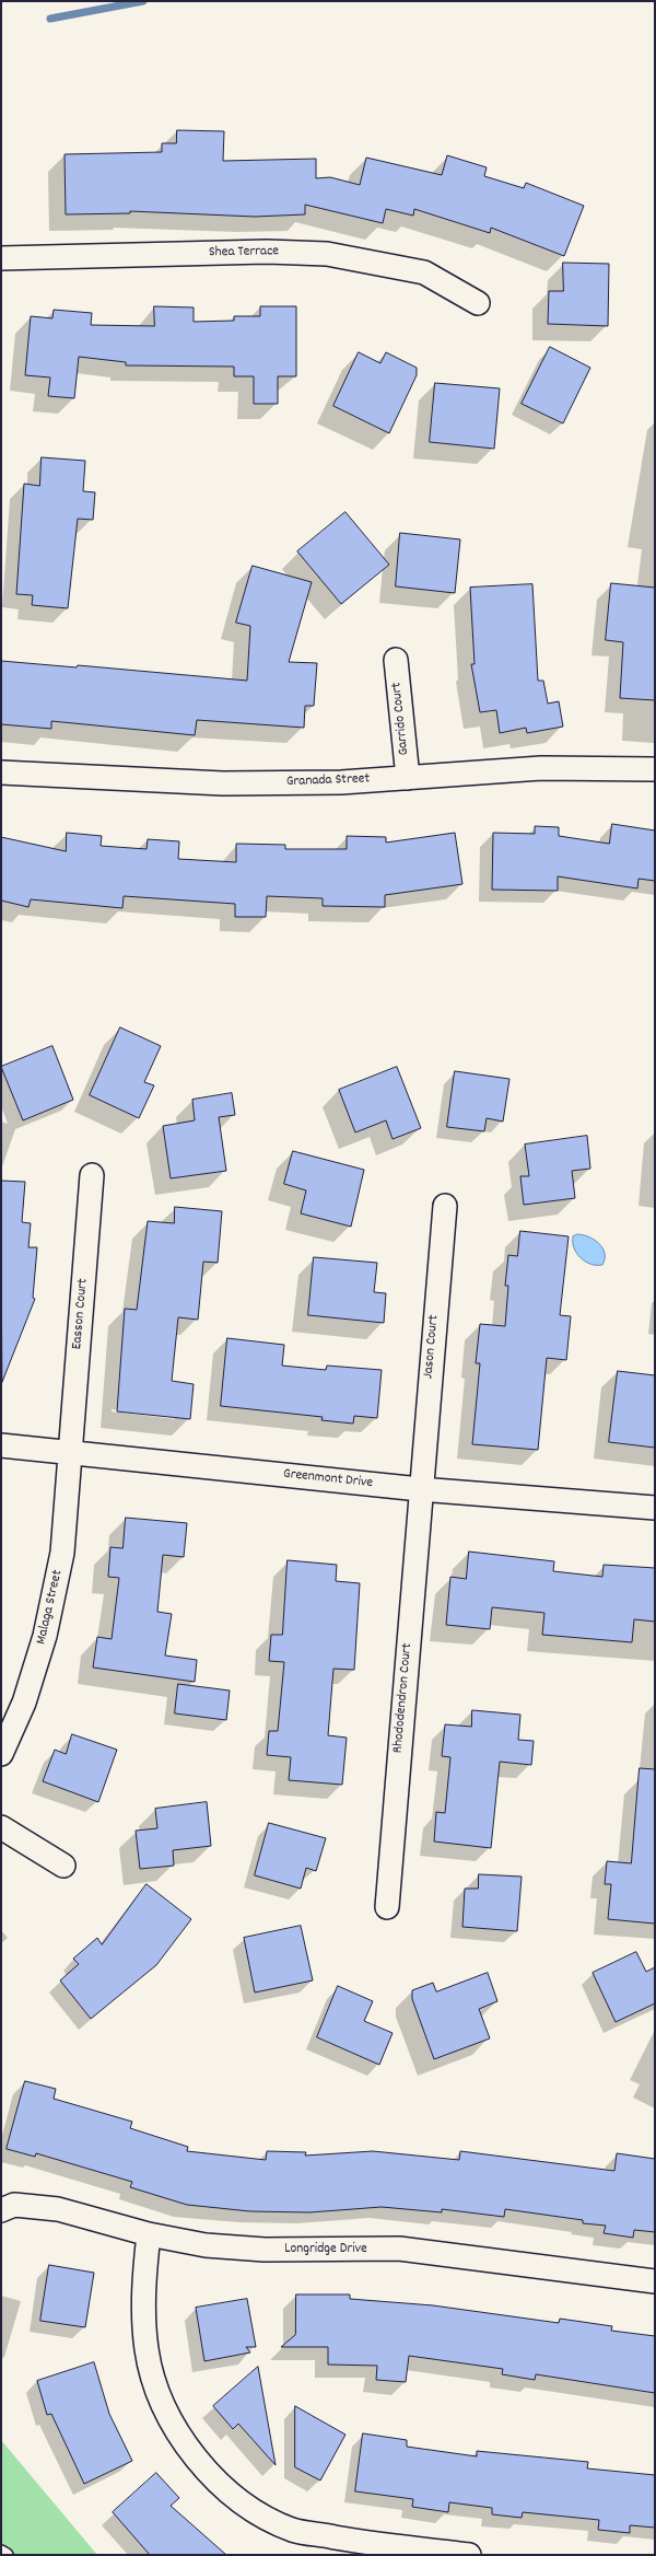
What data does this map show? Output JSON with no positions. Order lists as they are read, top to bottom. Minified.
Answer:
{"streets":{"street":["Shea Terrace","Garrido Court","Granada Street","Easson Court","Jason Court","Greenmont Drive","Malaga Street","Rhododendron Court","Longridge Drive"]},"crossings":[["Garrido Court","Granada Street"],["Easson Court","Greenmont Drive"],["Easson Court","Malaga Street"],["Jason Court","Greenmont Drive"],["Jason Court","Rhododendron Court"],["Greenmont Drive","Malaga Street"],["Greenmont Drive","Rhododendron Court"]]}
